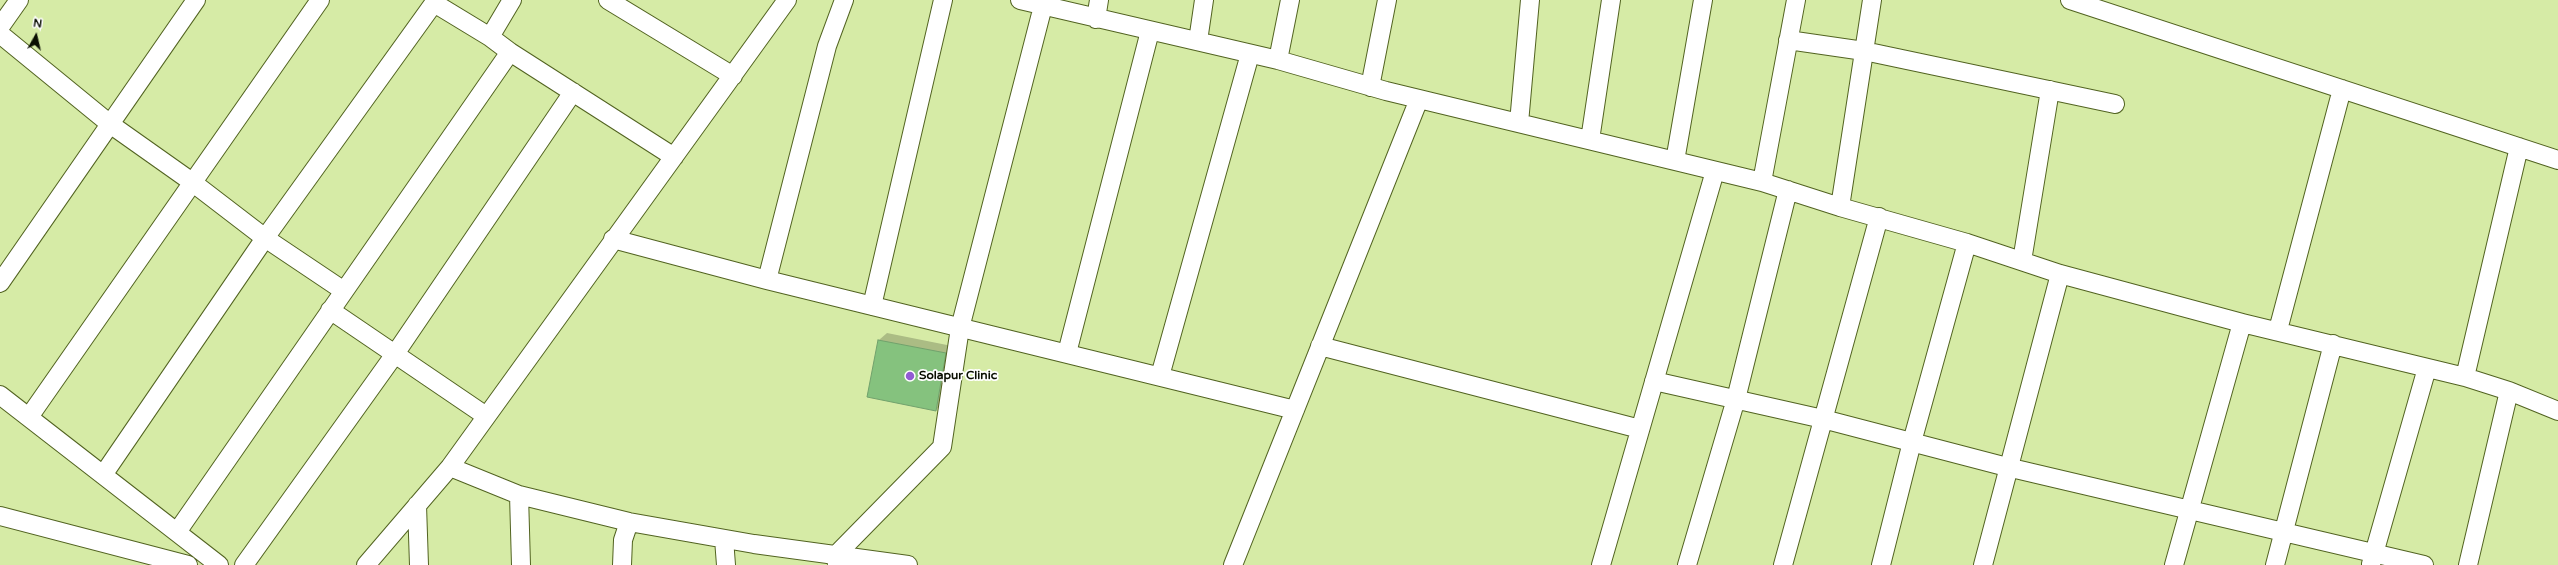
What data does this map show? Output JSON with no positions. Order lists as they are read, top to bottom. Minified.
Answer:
{"places":["Solapur Clinic"],"north":"top"}
